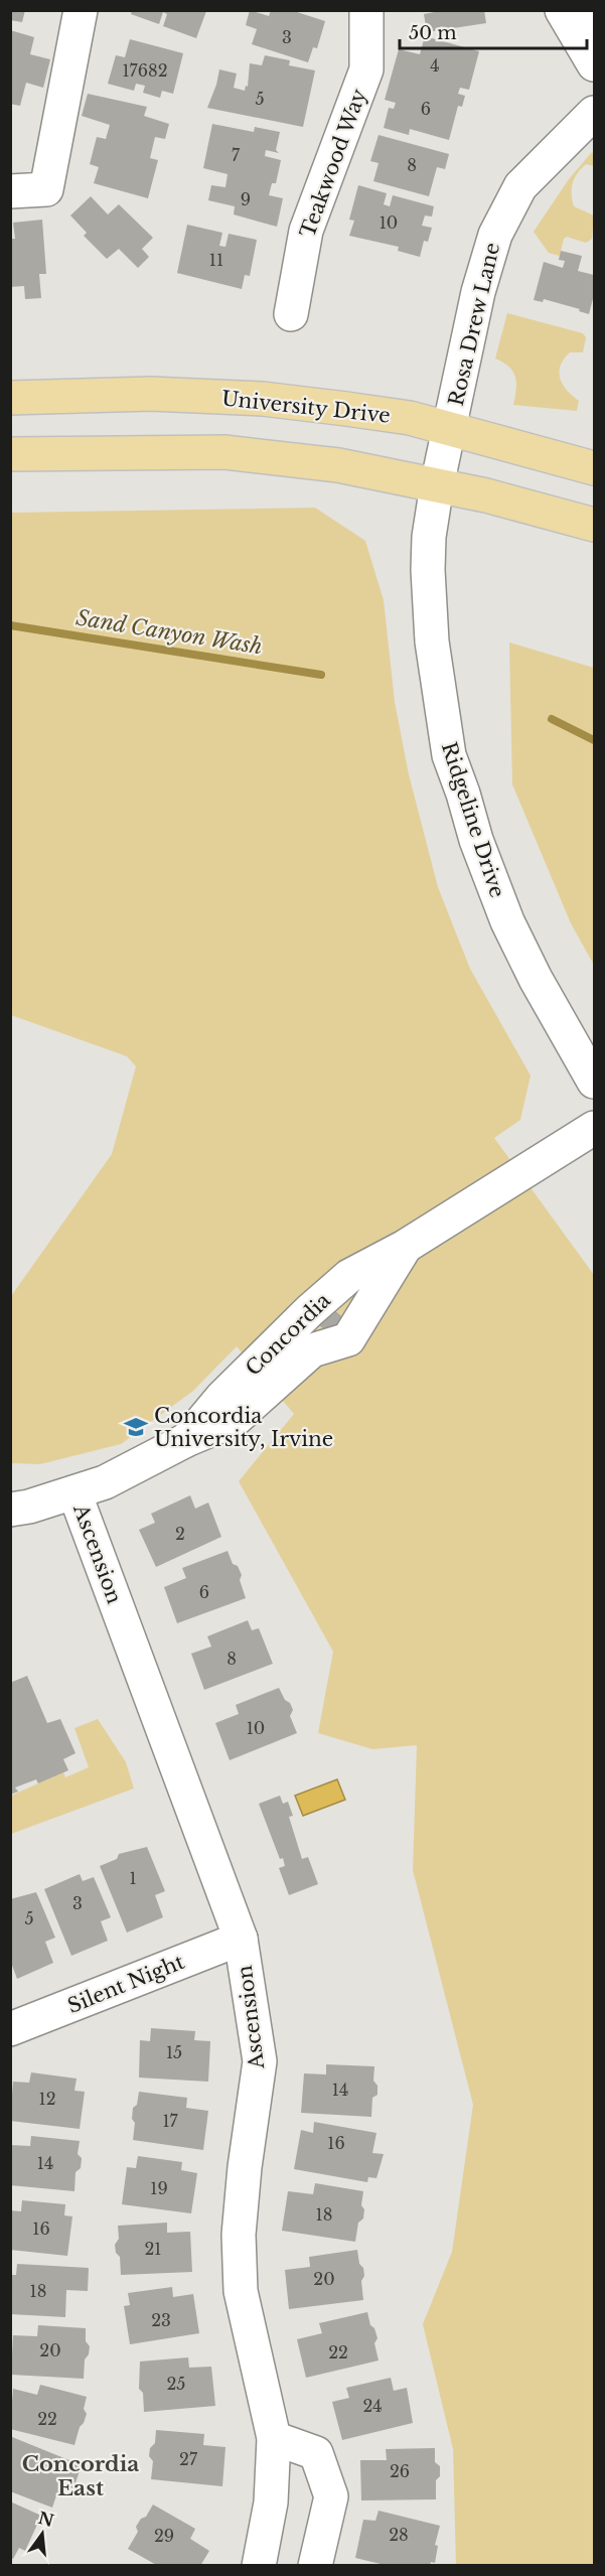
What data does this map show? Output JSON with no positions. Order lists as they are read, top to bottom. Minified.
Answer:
{"streets":{"main road":["University Drive"],"street":["Teakwood Way","Rosa Drew Lane","Ridgeline Drive","Concordia","Ascension","Silent Night"]},"crossings":[["Rosa Drew Lane","University Drive"],["Rosa Drew Lane","Ridgeline Drive"],["University Drive","Ridgeline Drive"],["Concordia","Ascension"],["Ascension","Silent Night"]],"districts":["Concordia East"],"water":["Sand Canyon Wash"],"places":{"school or university":["Concordia University, Irvine"]},"house_numbers":["3","4","17682","5","6","7","8","9","10","11","2","6","8","10","1","3","5","15","14","12","17","16","14","19","18","16","21","20","18","23","20","22","25","24","22","27","26","28","29"],"scale_bar":"50 m","north":"top"}
